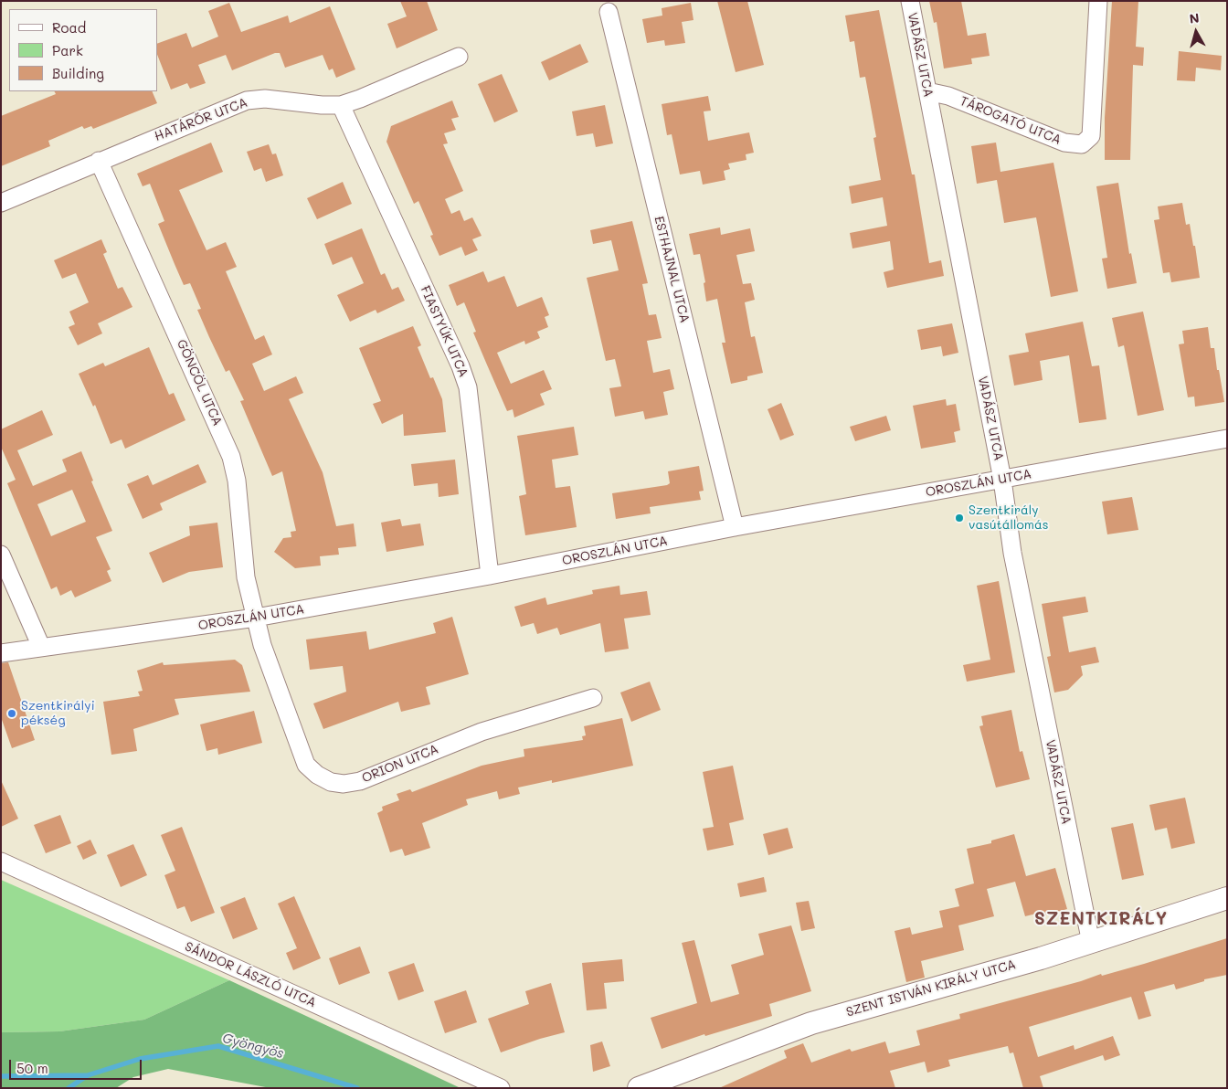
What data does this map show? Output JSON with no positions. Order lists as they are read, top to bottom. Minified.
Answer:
{"streets":{"street":["VADÁSZ UTCA","HATÁRŐR UTCA","TÁROGATÓ UTCA","ESTHAJNAL UTCA","FIASTYÚK UTCA","GÖNCÖL UTCA","OROSZLÁN UTCA","ORION UTCA","SÁNDOR LÁSZLÓ UTCA","SZENT ISTVÁN KIRÁLY UTCA"]},"crossings":[["VADÁSZ UTCA","TÁROGATÓ UTCA"],["VADÁSZ UTCA","OROSZLÁN UTCA"],["VADÁSZ UTCA","SZENT ISTVÁN KIRÁLY UTCA"],["HATÁRŐR UTCA","FIASTYÚK UTCA"],["HATÁRŐR UTCA","GÖNCÖL UTCA"],["ESTHAJNAL UTCA","OROSZLÁN UTCA"],["FIASTYÚK UTCA","OROSZLÁN UTCA"],["GÖNCÖL UTCA","OROSZLÁN UTCA"],["GÖNCÖL UTCA","ORION UTCA"],["OROSZLÁN UTCA","ORION UTCA"]],"districts":["SZENTKIRÁLY"],"water":["Gyöngyös"],"places":["Szentkirály vasútállomás","Szentkirályi pékség"],"legend":["Road","Park","Building"],"scale_bar":"50 m","north":"top"}
